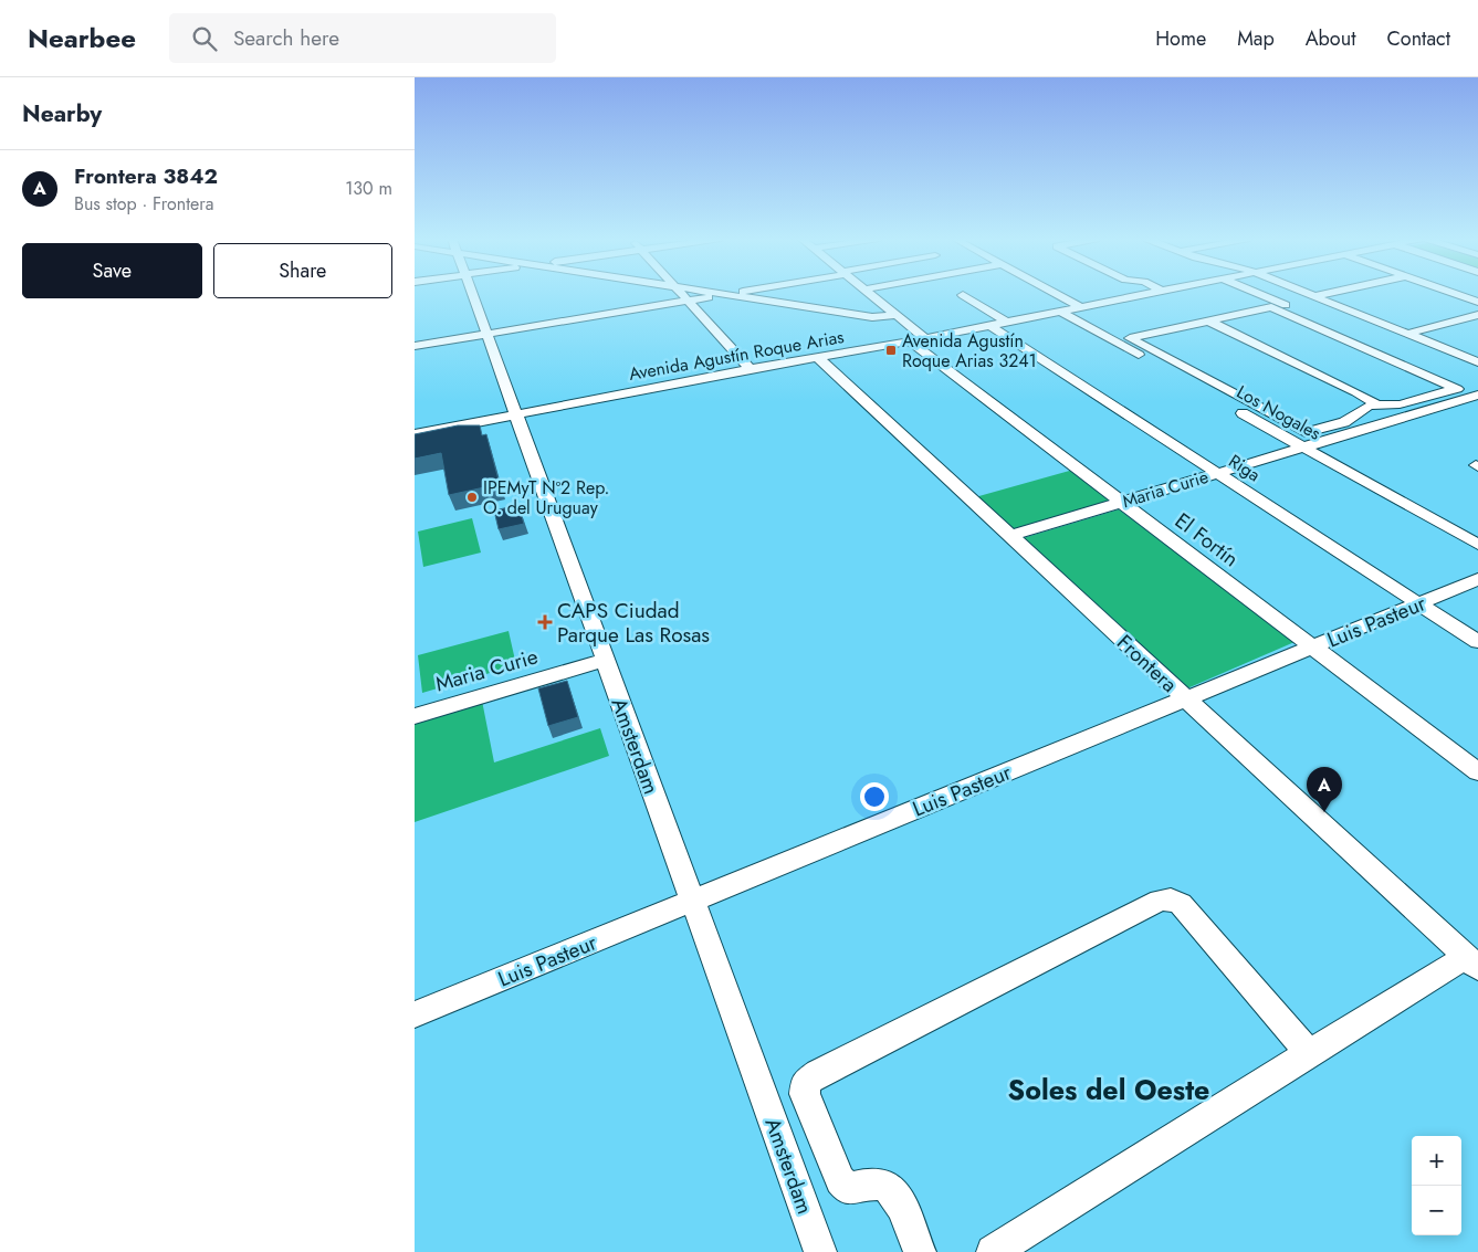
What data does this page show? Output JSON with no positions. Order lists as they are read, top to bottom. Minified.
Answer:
{"streets":{"street":["Avenida Agustín Roque Arias","Los Nogales","Riga","Maria Curie","El Fortín","Luis Pasteur","Frontera","Amsterdam"]},"crossings":[["Avenida Agustín Roque Arias","Los Nogales"],["Avenida Agustín Roque Arias","Riga"],["Avenida Agustín Roque Arias","El Fortín"],["Avenida Agustín Roque Arias","Frontera"],["Avenida Agustín Roque Arias","Amsterdam"],["Los Nogales","Maria Curie"],["Riga","Maria Curie"],["Riga","Luis Pasteur"],["Maria Curie","El Fortín"],["Maria Curie","Frontera"],["Maria Curie","Amsterdam"],["El Fortín","Luis Pasteur"],["Luis Pasteur","Frontera"],["Luis Pasteur","Amsterdam"]],"districts":["Soles del Oeste"],"places":{"transit":["Avenida Agustín Roque Arias 3241"],"other":["IPEMyT Nº2 Rep. O. del Uruguay"],"health":["CAPS Ciudad Parque Las Rosas"]},"page":{"header":"Nearbee","search":"Search here","nav":["Home","Map","About","Contact"],"heading":"Nearby","list":[{"mark":"A","name":"Frontera 3842","note":"Bus stop · Frontera","value":"130 m"}],"buttons":["Save","Share"],"pins":"A","map_buttons":["+","−"]}}
